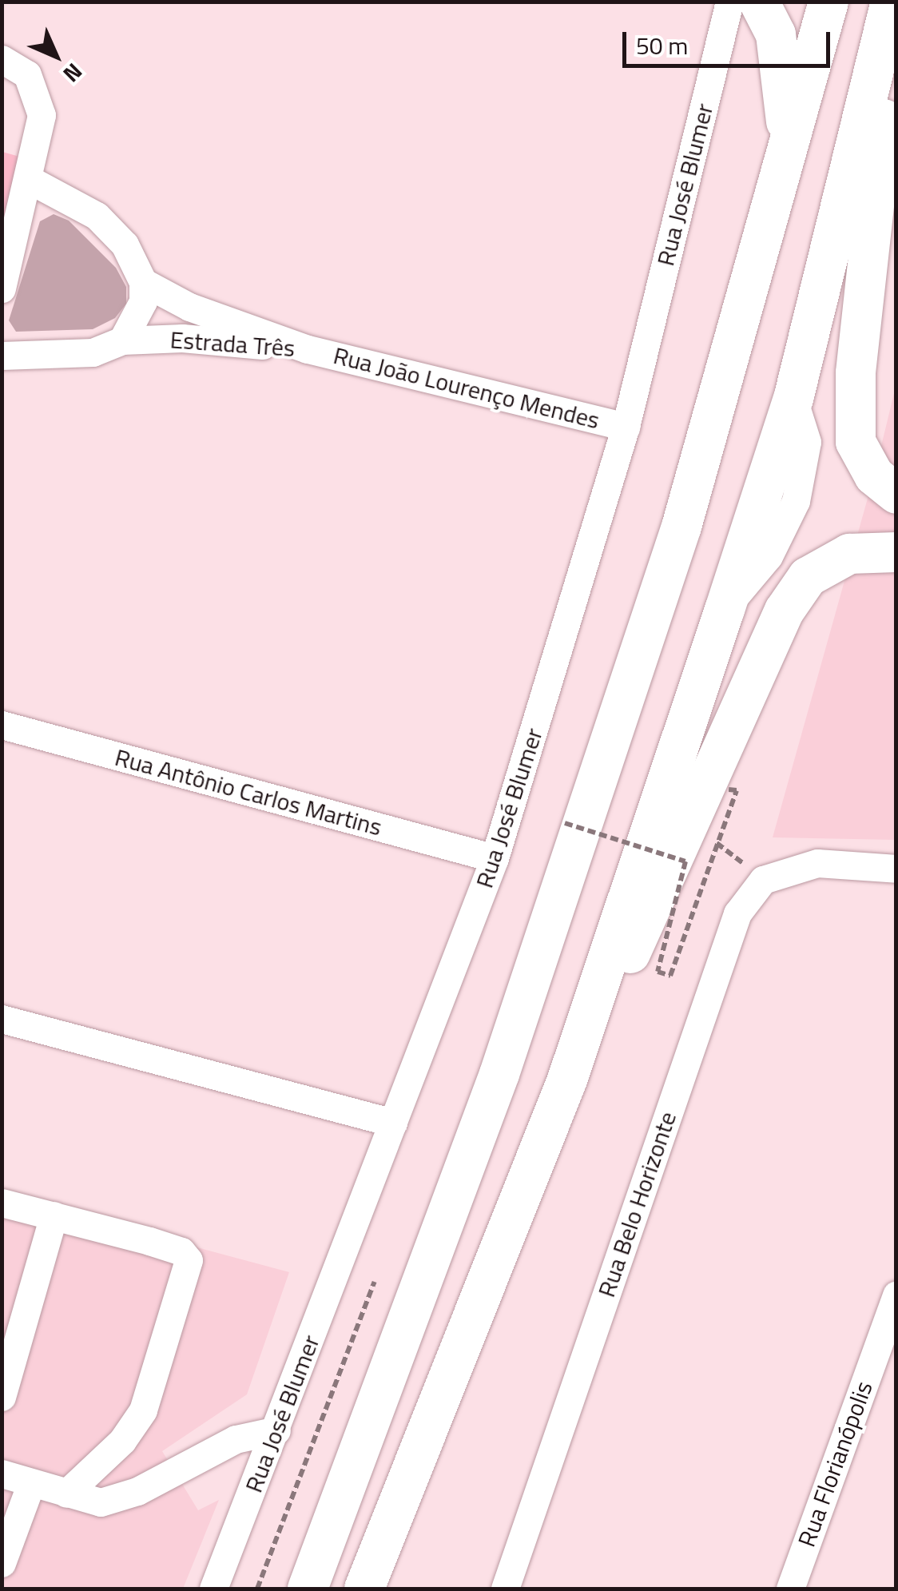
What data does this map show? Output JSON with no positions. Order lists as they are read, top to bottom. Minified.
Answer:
{"streets":{"street":["Rua José Blumer","Estrada Três","Rua João Lourenço Mendes","Rua Antônio Carlos Martins","Rua Belo Horizonte","Rua Florianópolis"]},"crossings":[["Rua José Blumer","Rua João Lourenço Mendes"],["Rua José Blumer","Rua Antônio Carlos Martins"],["Estrada Três","Rua João Lourenço Mendes"]],"scale_bar":"50 m","north":"bottom right"}
